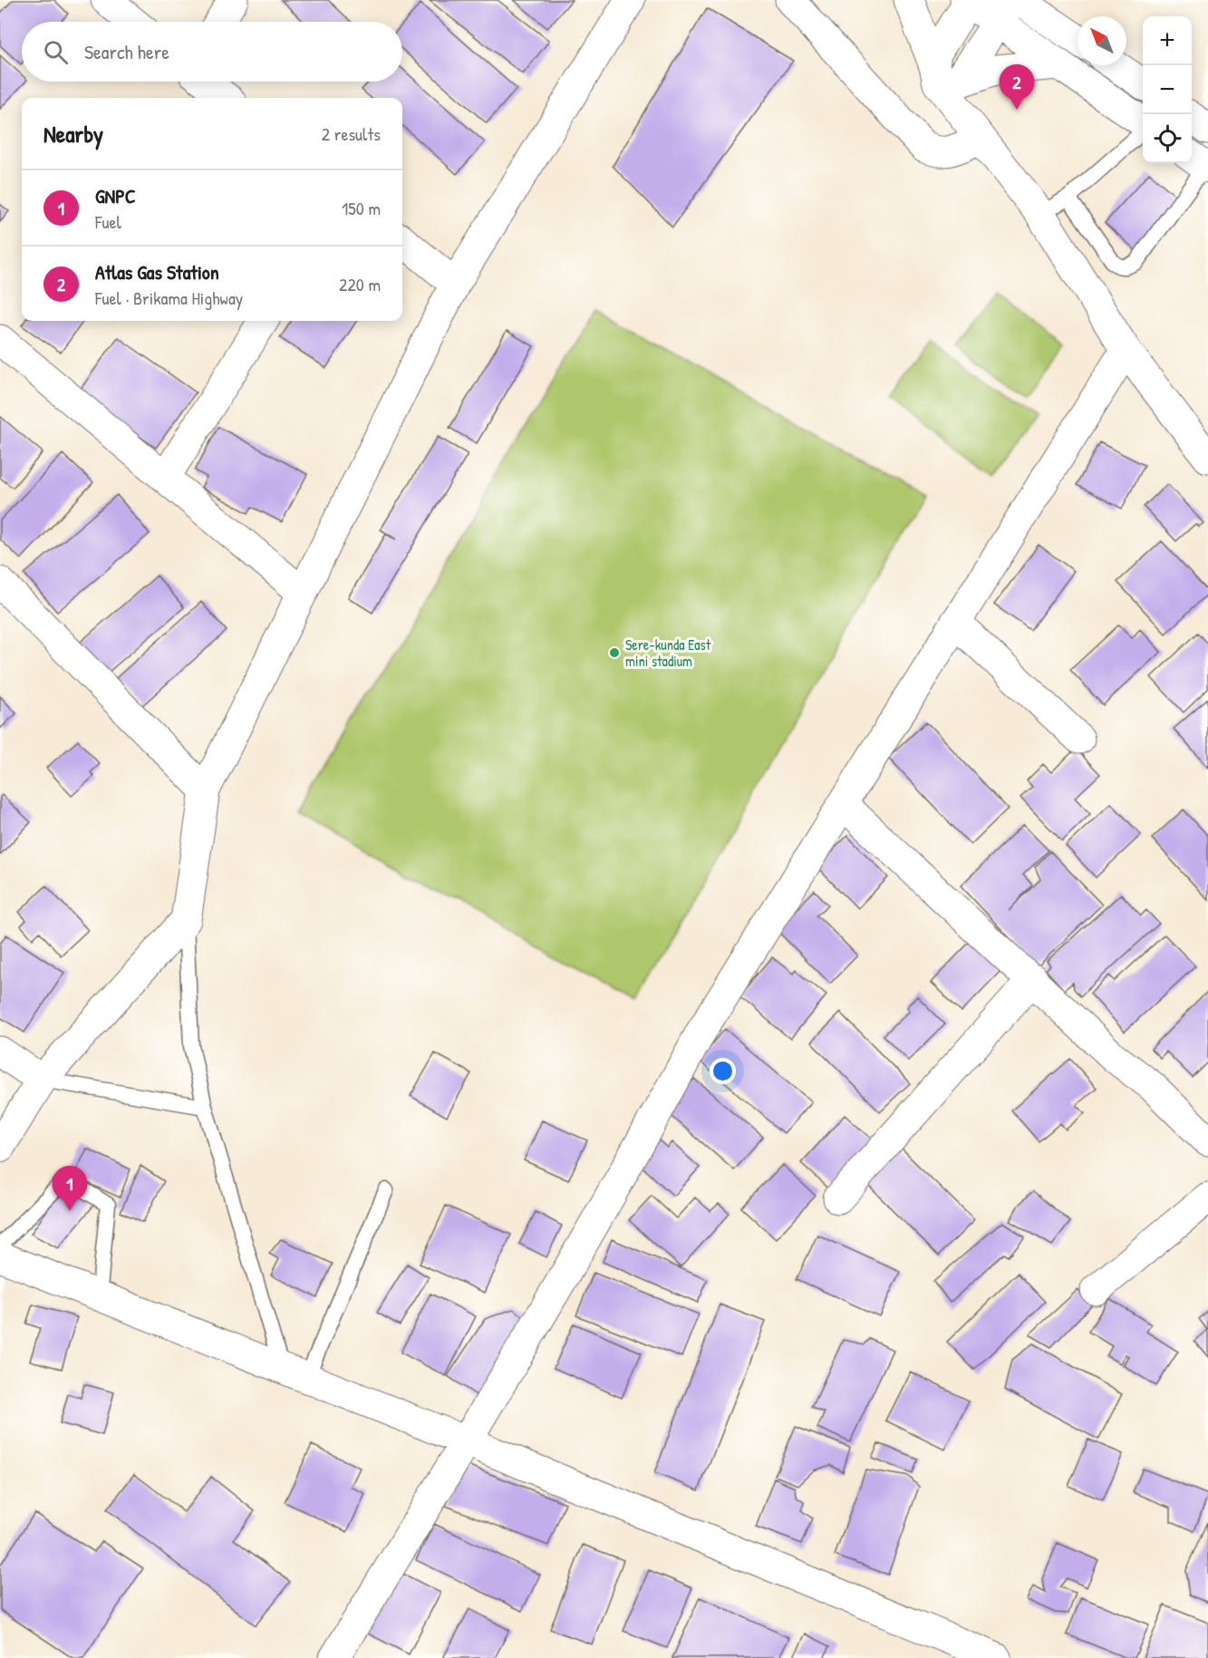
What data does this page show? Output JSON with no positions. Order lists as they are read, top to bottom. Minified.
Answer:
{"places":["Sere-kunda East mini stadium"],"north":"top left","page":{"map_buttons":["+","−"],"search":"Search here","pins":["2","1"],"heading":["Nearby","2 results"],"list":[{"mark":"1","name":"GNPC","note":"Fuel","value":"150 m"},{"mark":"2","name":"Atlas Gas Station","note":"Fuel · Brikama Highway","value":"220 m"}]}}
